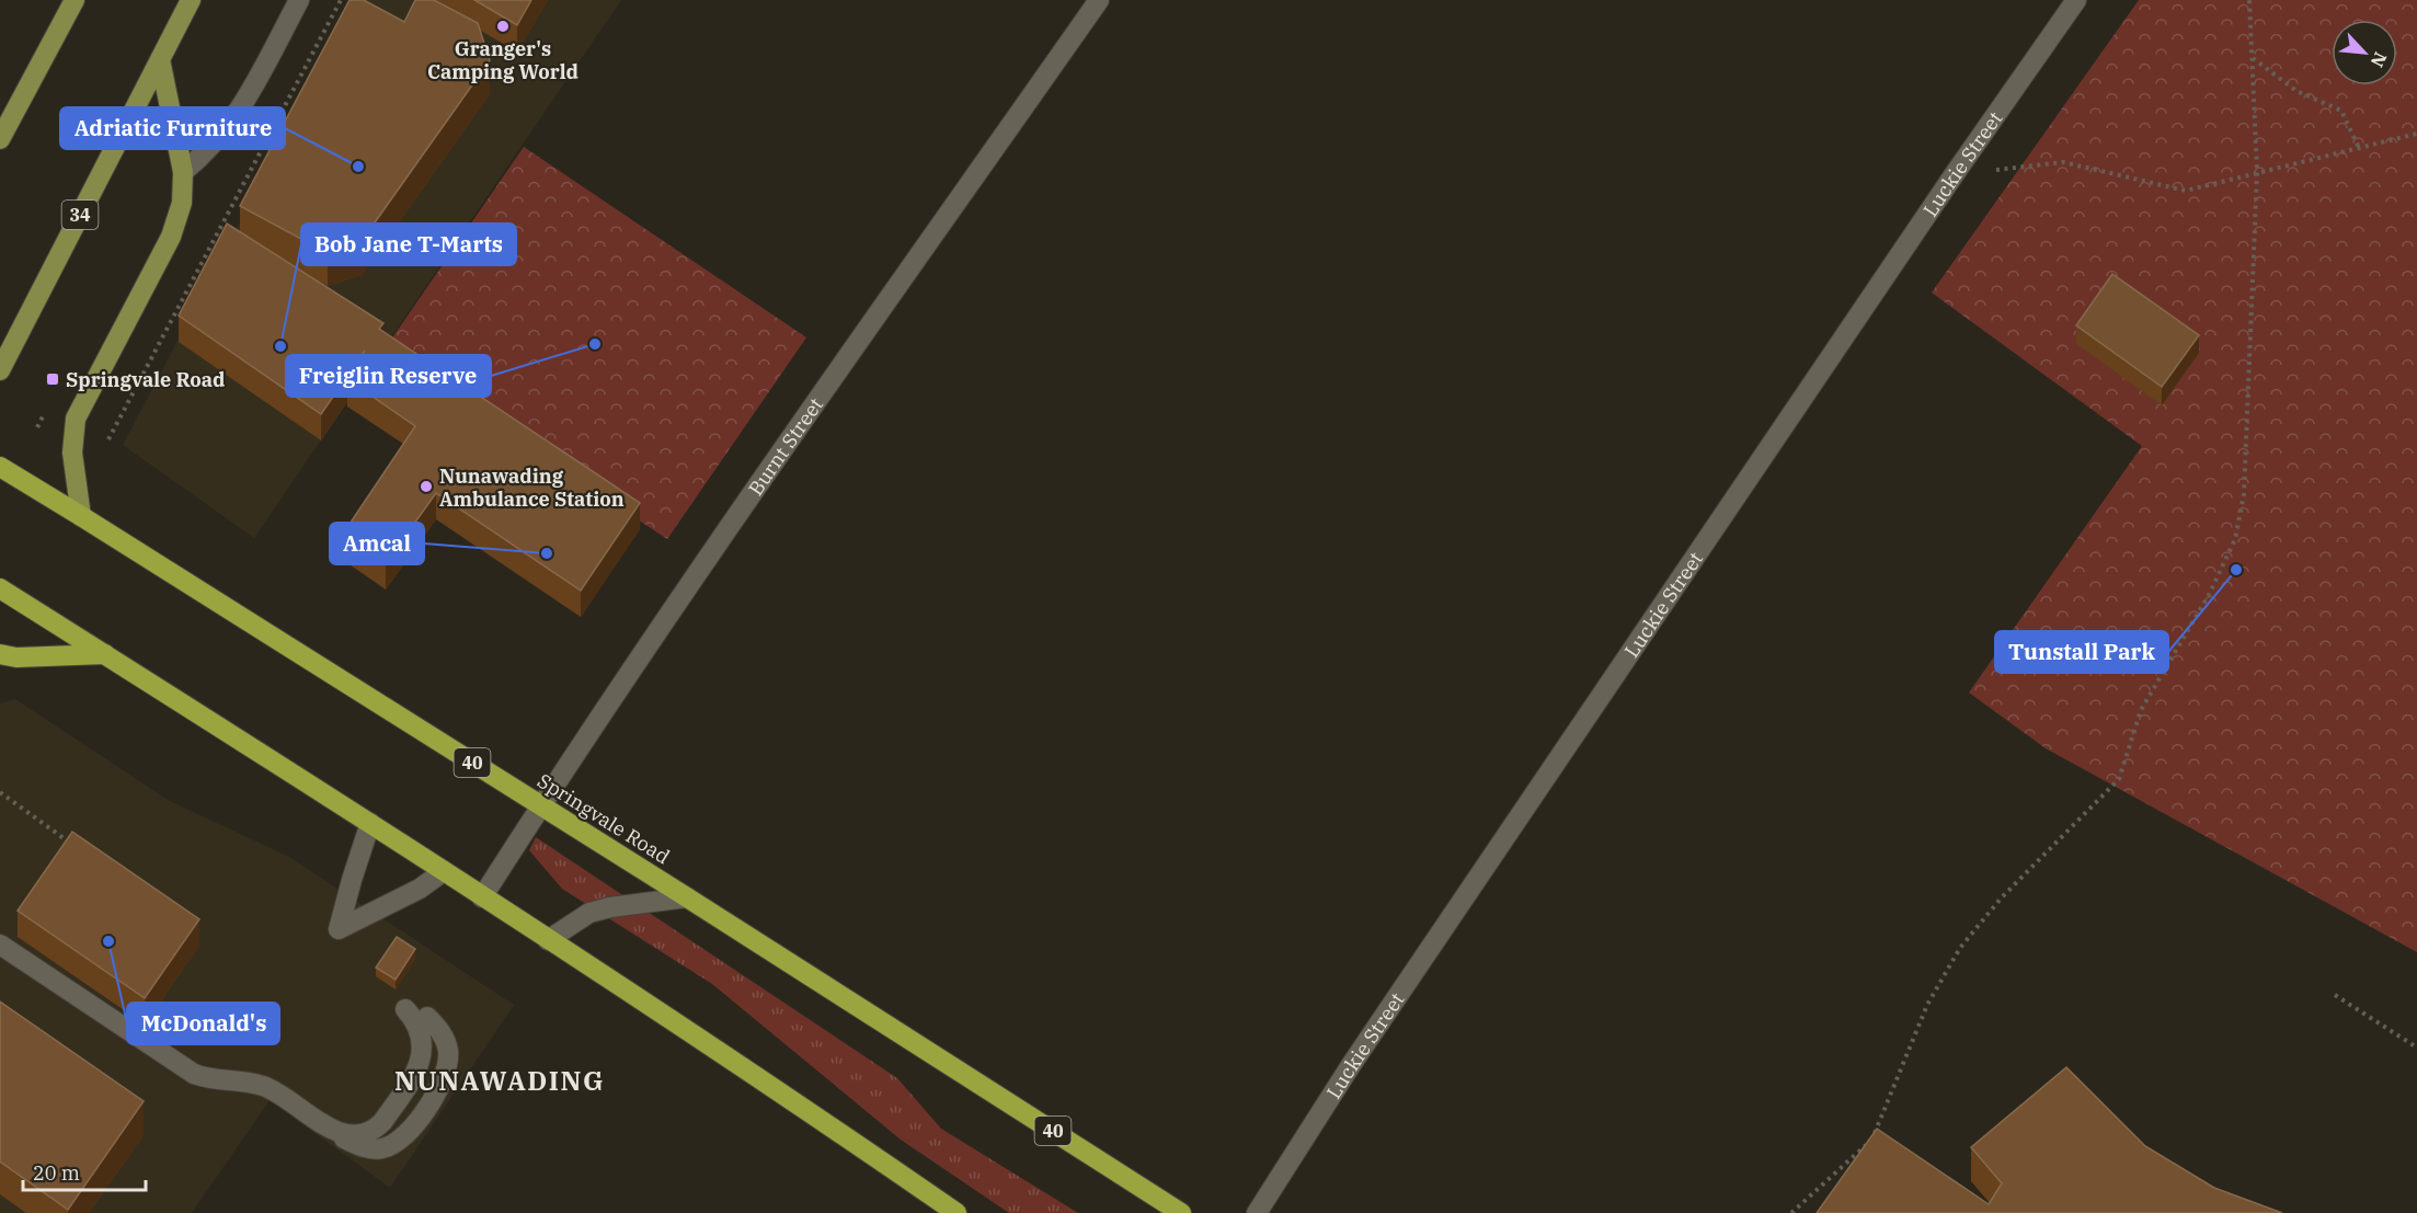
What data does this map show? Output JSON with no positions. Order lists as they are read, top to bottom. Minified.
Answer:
{"streets":{"highway":["40","Springvale Road"],"main road":["34"],"street":["Luckie Street","Burnt Street"]},"crossings":[["Burnt Street","Springvale Road"]],"districts":["NUNAWADING"],"places":{"other":["Granger's Camping World","Adriatic Furniture","Freiglin Reserve","Bob Jane T-Marts","Nunawading Ambulance Station","Amcal","Tunstall Park","McDonald's"],"transit":["Springvale Road"]},"scale_bar":"20 m","north":"bottom right"}
